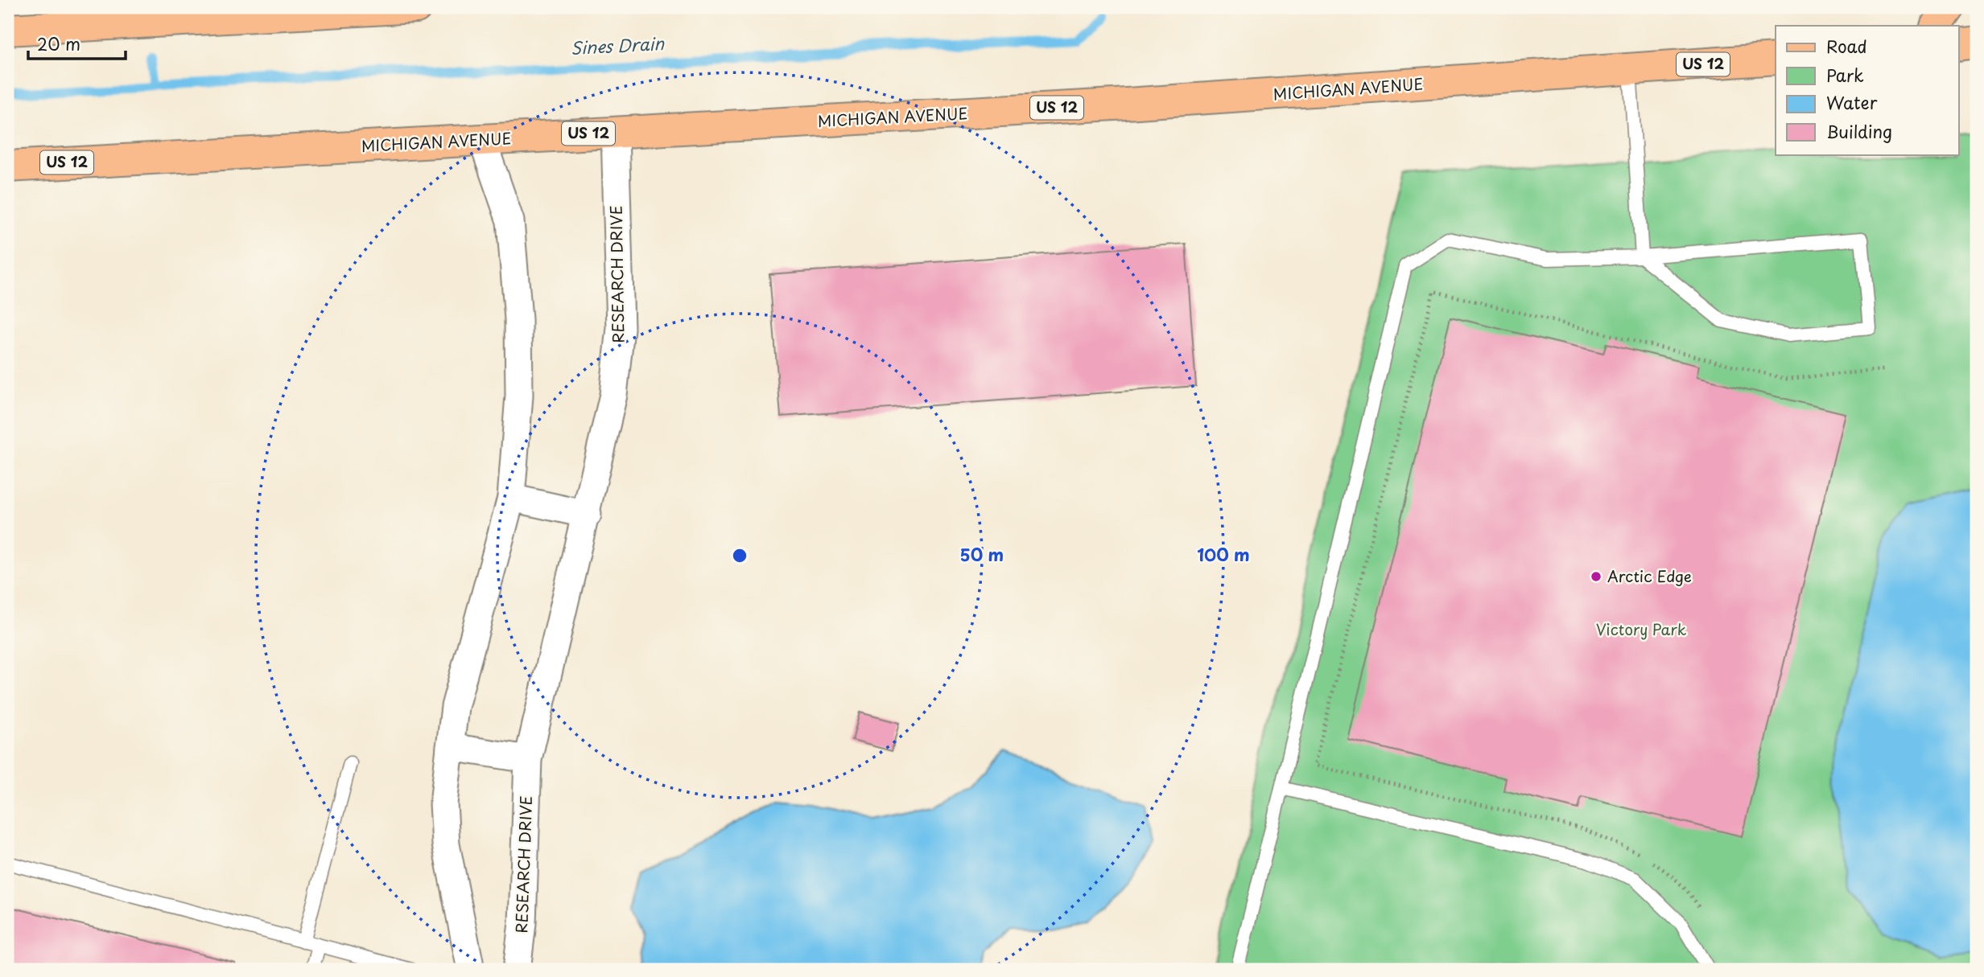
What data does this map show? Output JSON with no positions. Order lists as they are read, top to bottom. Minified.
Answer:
{"streets":{"main road":["US 12","MICHIGAN AVENUE"],"street":["RESEARCH DRIVE"]},"crossings":[["MICHIGAN AVENUE","RESEARCH DRIVE"]],"water":["Sines Drain"],"parks":["Victory Park"],"places":["Arctic Edge"],"legend":["Road","Park","Water","Building"],"scale_bar":"20 m","rings":["50 m","100 m"]}
